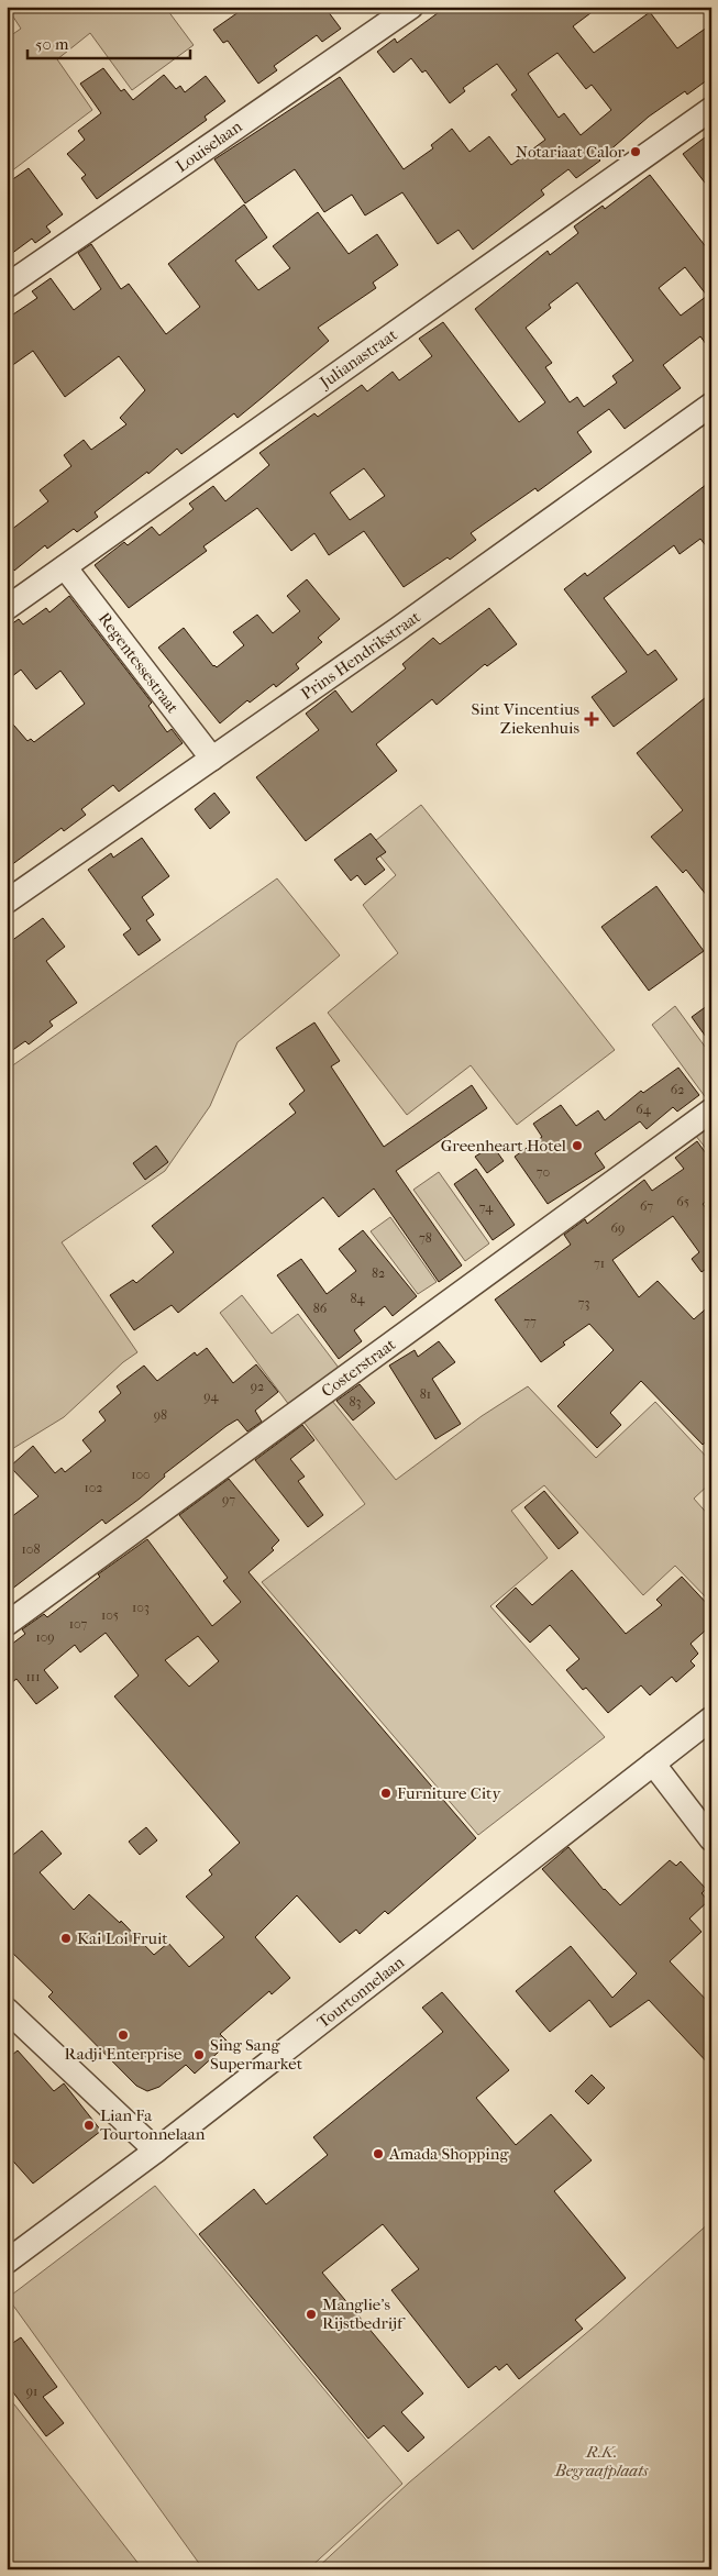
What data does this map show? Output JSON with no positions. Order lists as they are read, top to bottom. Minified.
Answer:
{"streets":{"street":["Louiselaan","Julianastraat","Prins Hendrikstraat","Regentessestraat","Costerstraat","Tourtonnelaan"]},"crossings":[["Julianastraat","Regentessestraat"],["Prins Hendrikstraat","Regentessestraat"]],"parks":["R.K. Begraafplaats"],"places":{"other":["Notariaat Calor","Greenheart Hotel","Furniture City","Kai Loi Fruit","Radji Enterprise","Sing Sang Supermarket","Lian Fa Tourtonnelaan","Amada Shopping","Manglie's Rijstbedrijf"],"health":["Sint Vincentius Ziekenhuis"]},"house_numbers":["62","64","70","65","67","74","69","78","71","82","84","73","86","77","92","81","94","83","98","100","102","97","108","103","105","107","109","111","91"],"scale_bar":"50 m"}
